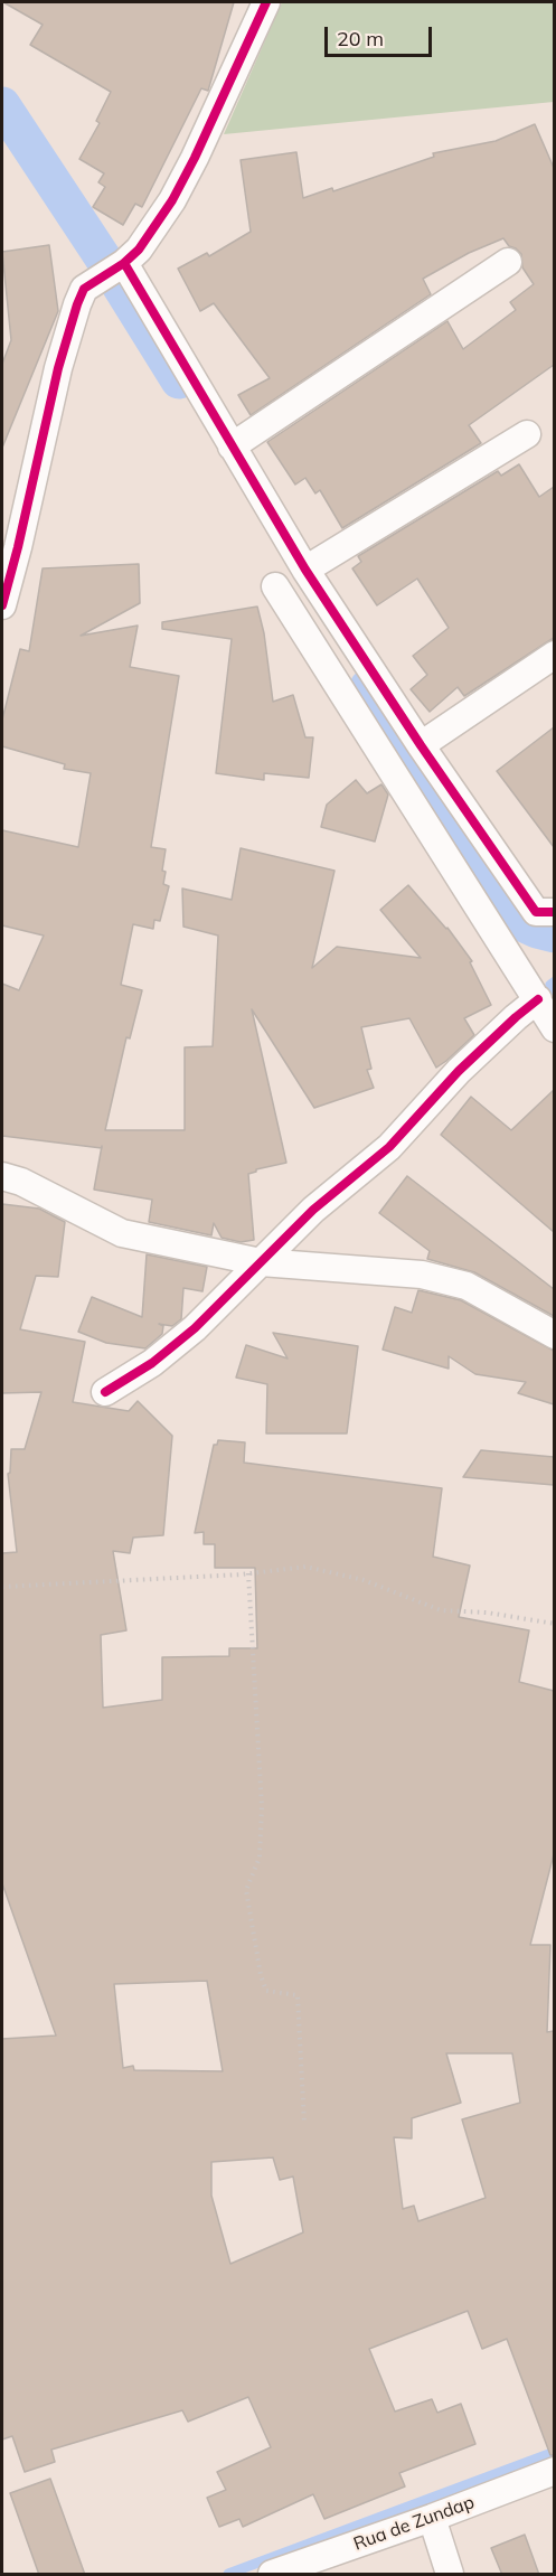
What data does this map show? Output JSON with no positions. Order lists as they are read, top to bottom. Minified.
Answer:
{"streets":{"street":["Rua de Zundap"]},"scale_bar":"20 m"}
